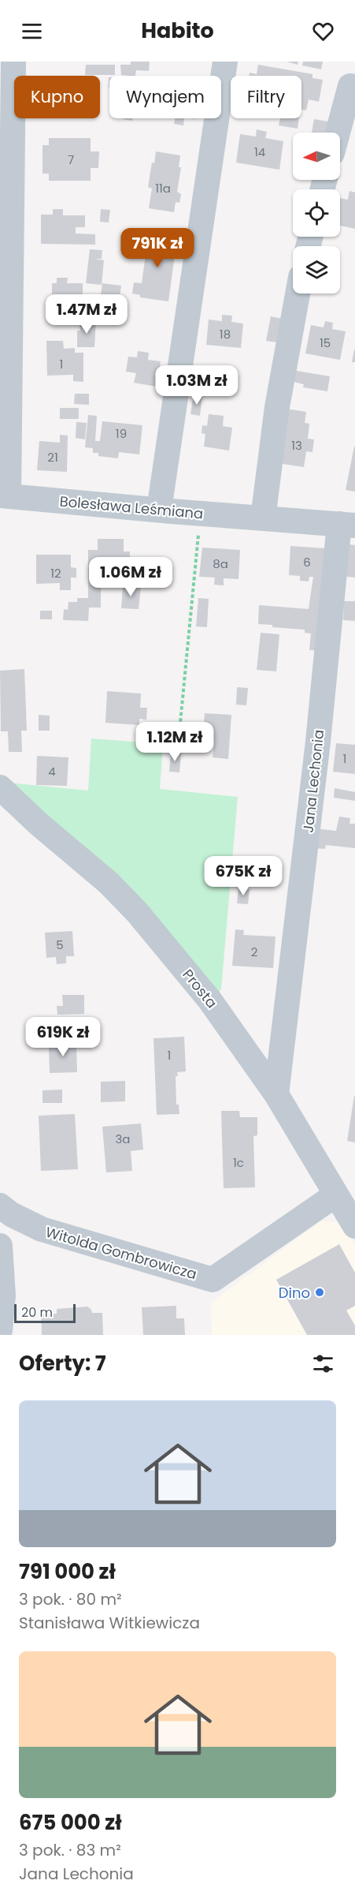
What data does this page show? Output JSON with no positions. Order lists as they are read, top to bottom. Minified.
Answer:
{"streets":{"street":["Bolesława Leśmiana","Jana Lechonia","Prosta","Witolda Gombrowicza"]},"crossings":[["Bolesława Leśmiana","Jana Lechonia"],["Jana Lechonia","Prosta"],["Prosta","Witolda Gombrowicza"]],"places":["Dino"],"house_numbers":["14","7","11a","18","15","1","19","13","21","6","8a","12","1","4","5","2","1","3a","1c"],"scale_bar":"20 m","north":"left","page":{"header":"Habito","chip":["Kupno","Wynajem","Filtry"],"price":["791K zł","1.47M zł","1.03M zł","1.06M zł","1.12M zł","675K zł","619K zł"],"scale":"20 m","heading":"Oferty: 7","list":[{"name":"791 000 zł","note":"3 pok. · 80 m² · Stanisława Witkiewicza"},{"name":"675 000 zł","note":"3 pok. · 83 m² · Jana Lechonia"}]}}
